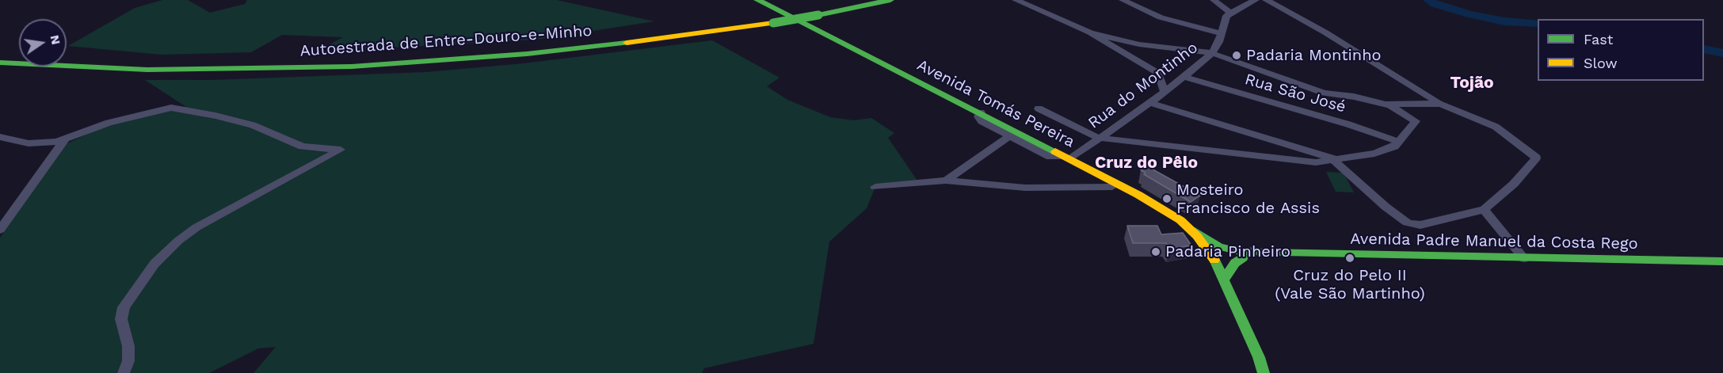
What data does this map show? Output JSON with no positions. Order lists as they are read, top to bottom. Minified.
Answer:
{"streets":{"main road":["Autoestrada de Entre-Douro-e-Minho","Avenida Tomás Pereira","Avenida Padre Manuel da Costa Rego"],"street":["Rua do Montinho","Rua São José"]},"crossings":[["Rua do Montinho","Rua São José"],["Rua do Montinho","Avenida Tomás Pereira"],["Avenida Tomás Pereira","Avenida Padre Manuel da Costa Rego"]],"districts":["Tojão","Cruz do Pêlo"],"places":["Padaria Montinho","Mosteiro Francisco de Assis","Padaria Pinheiro","Cruz do Pelo II (Vale São Martinho)"],"legend":["Fast","Slow"],"north":"right"}
